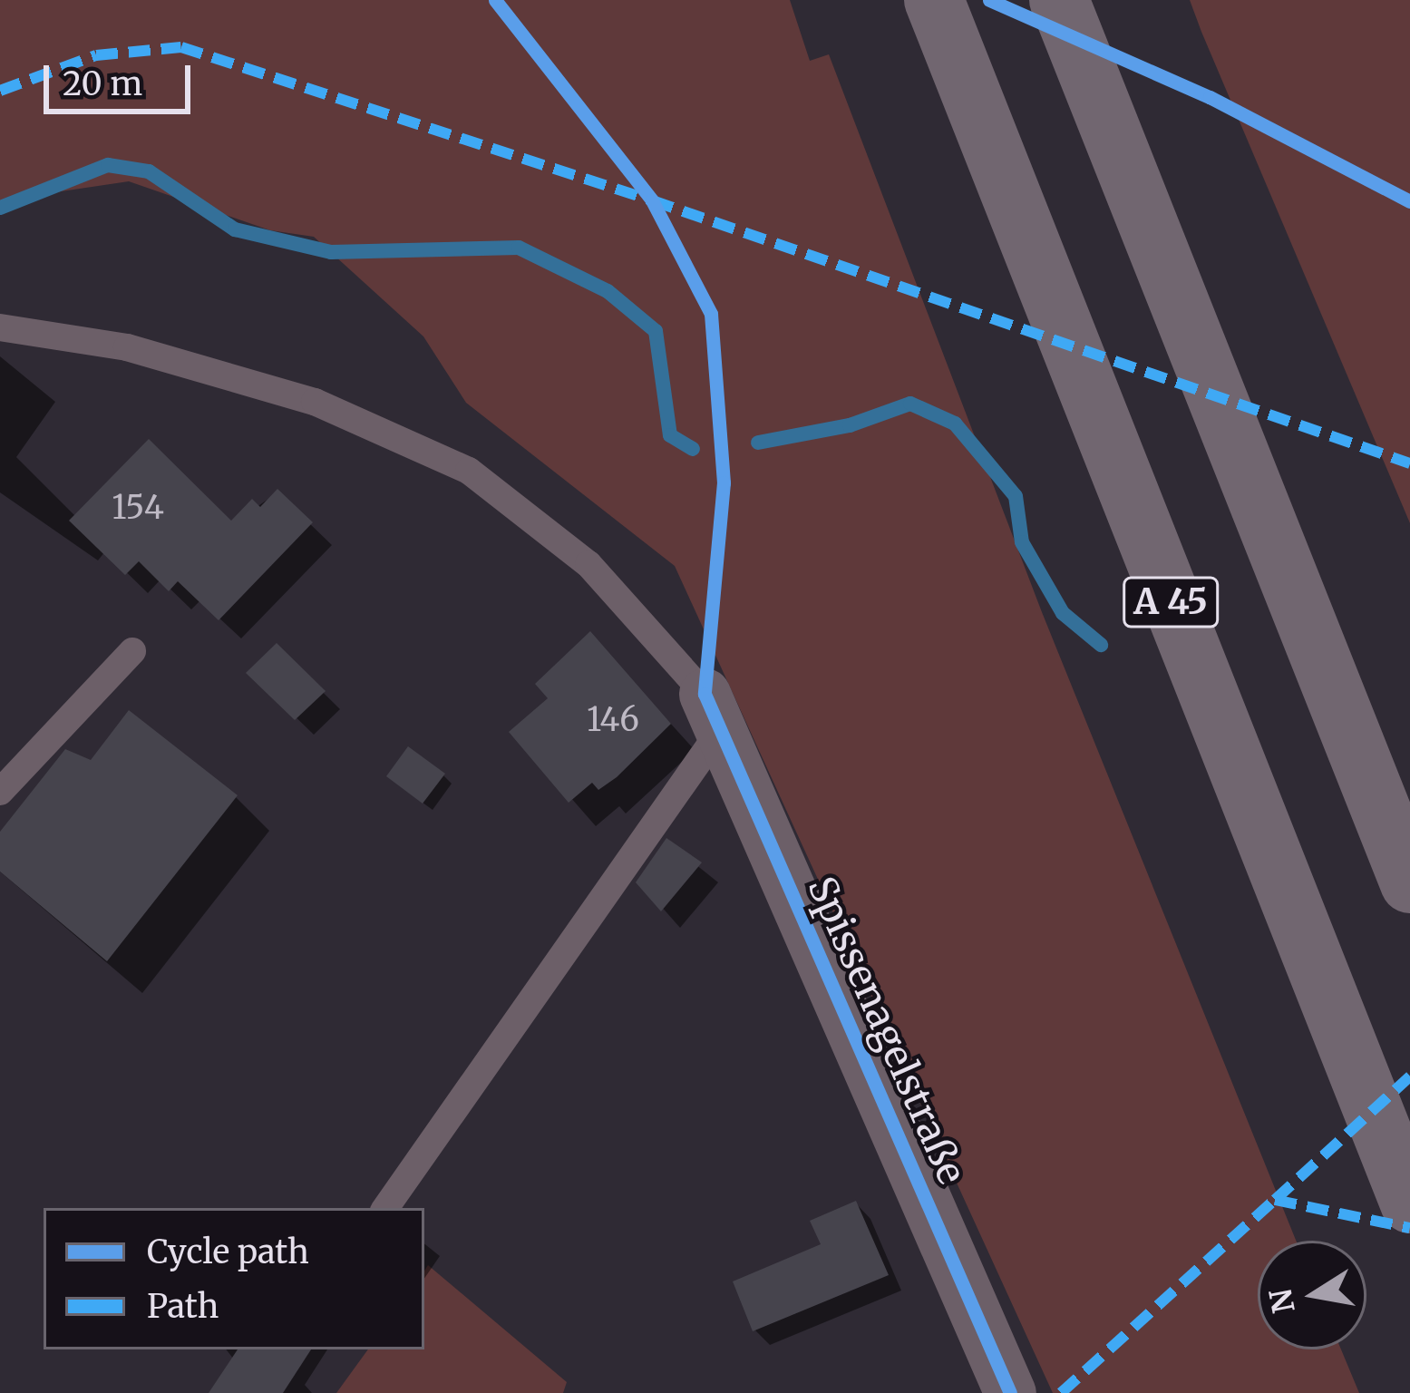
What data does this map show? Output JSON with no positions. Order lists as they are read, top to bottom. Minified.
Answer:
{"streets":{"highway":["A 45"],"street":["Spissenagelstraße"]},"house_numbers":["154","146"],"legend":["Cycle path","Path"],"scale_bar":"20 m","north":"left"}
